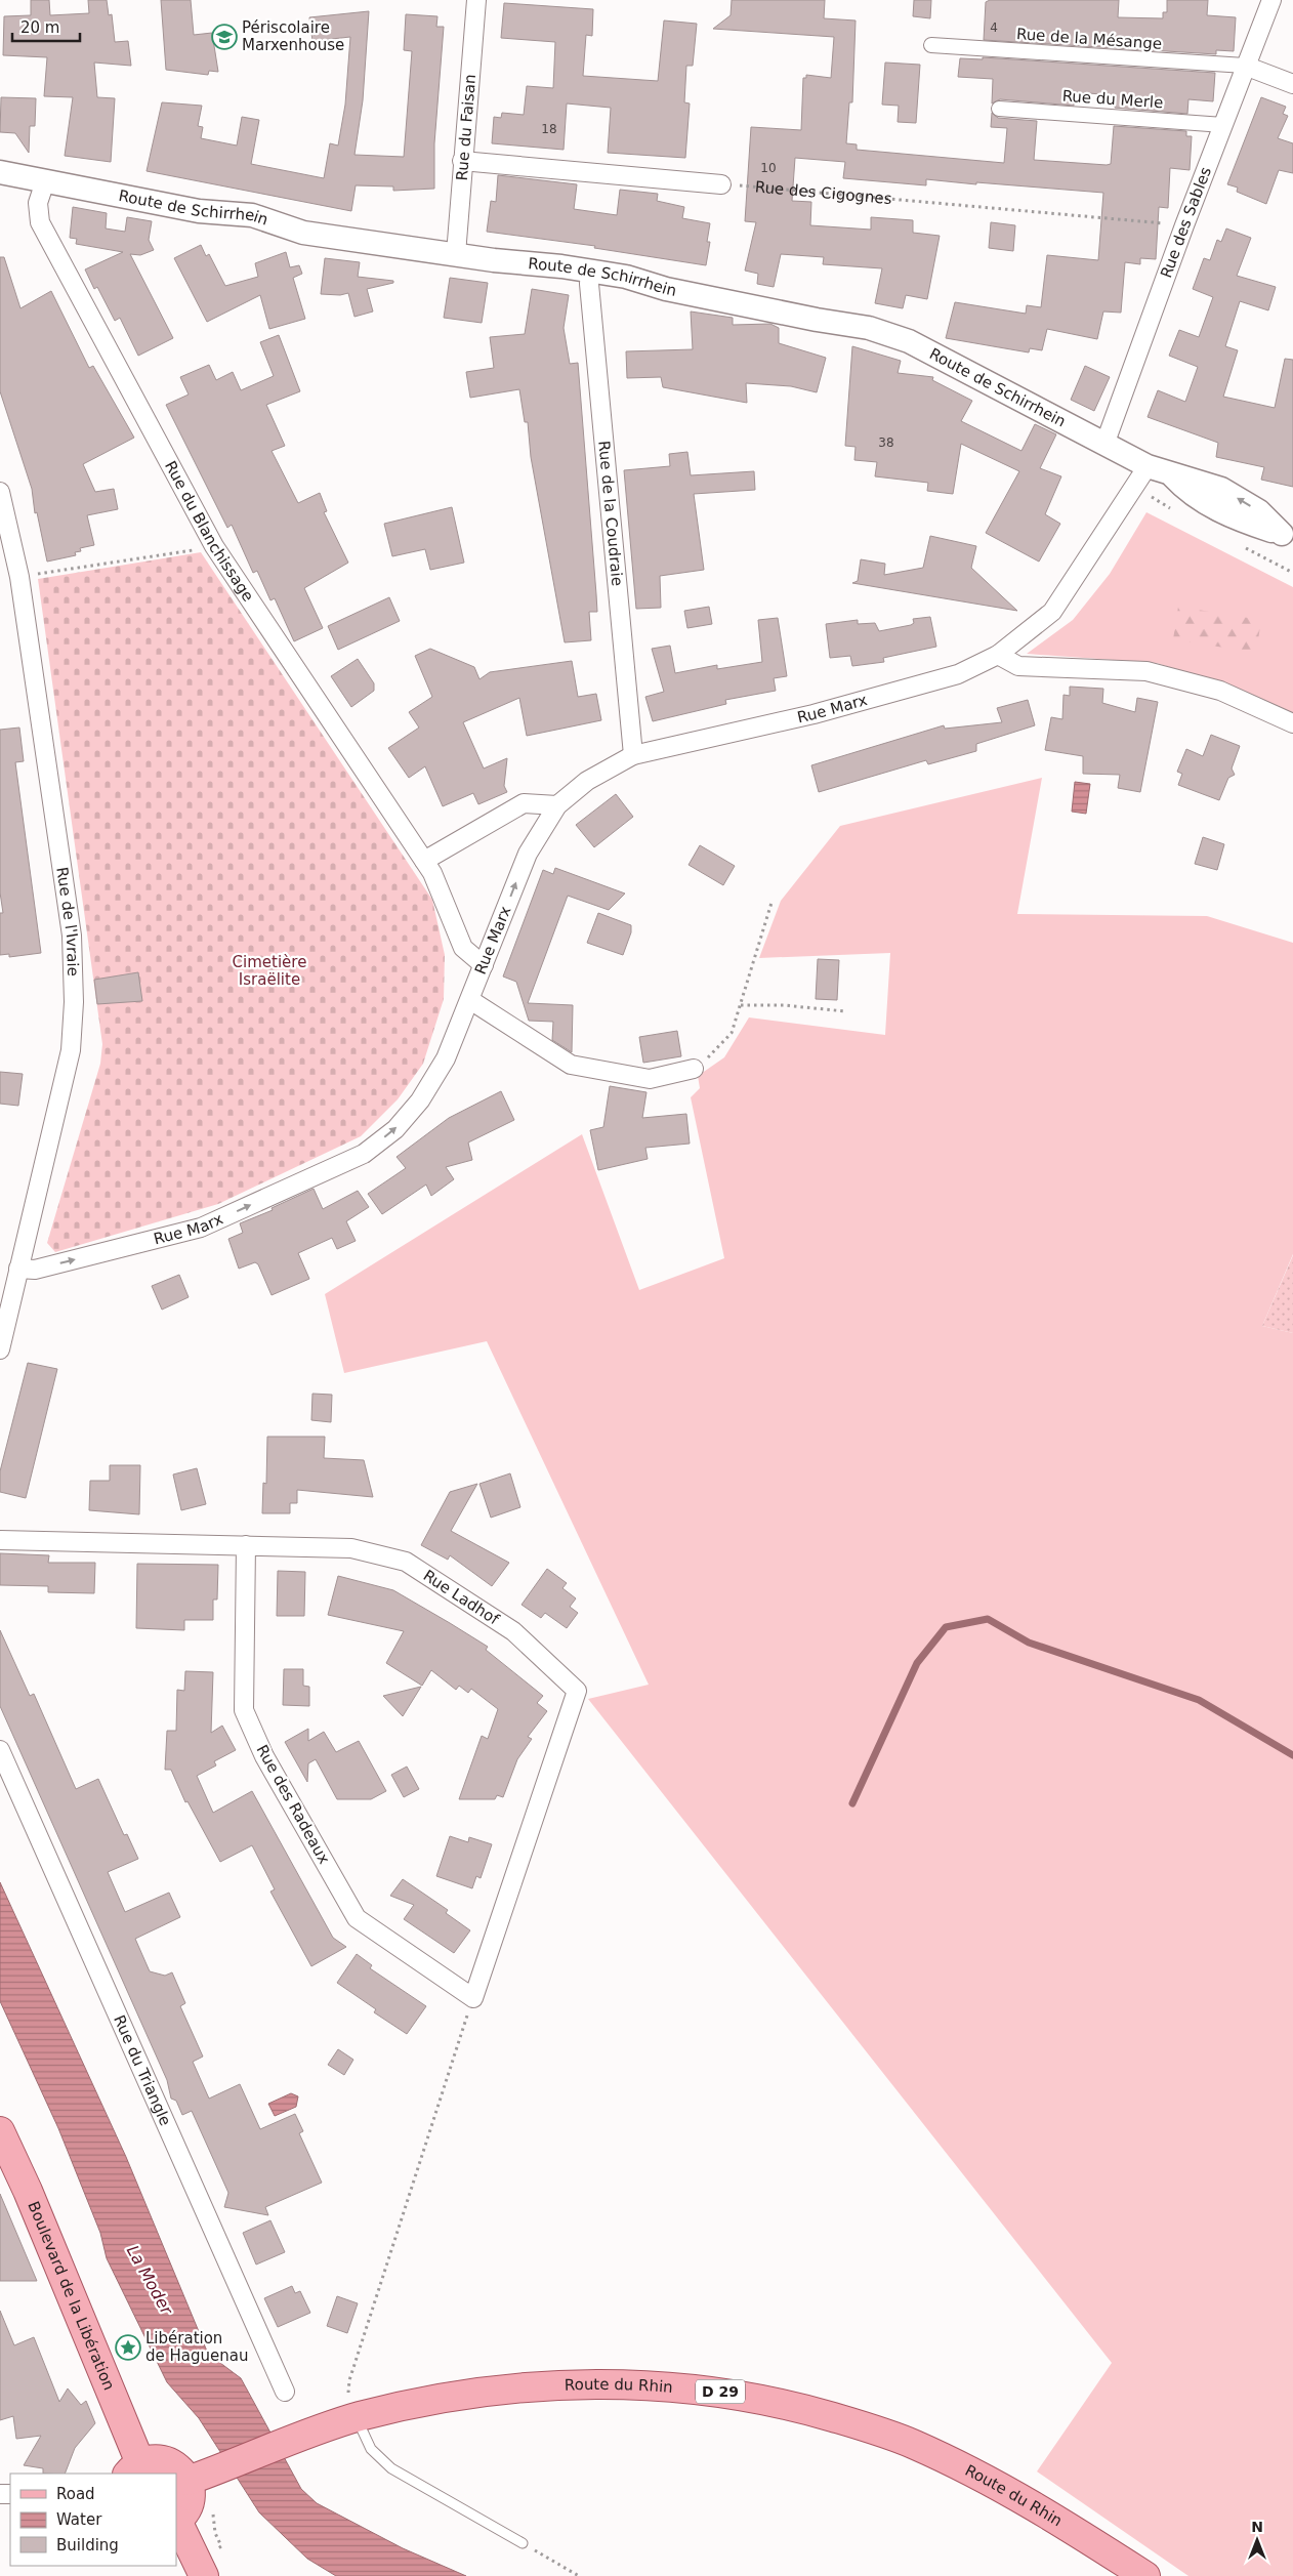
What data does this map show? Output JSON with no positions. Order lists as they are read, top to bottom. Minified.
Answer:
{"streets":{"main road":["Boulevard de la Libération","Route du Rhin","D 29"],"street":["Rue de la Mésange","Rue du Merle","Rue du Faisan","Route de Schirrhein","Rue des Sables","Rue de la Coudraie","Rue du Blanchissage","Rue Marx","Rue de l'Ivraie","Rue Ladhof","Rue des Radeaux","Rue du Triangle"],"path":["Rue des Cigognes"]},"crossings":[["Rue de la Mésange","Rue des Sables"],["Rue du Merle","Rue des Sables"],["Rue du Faisan","Route de Schirrhein"],["Rue des Cigognes","Rue des Sables"],["Route de Schirrhein","Rue des Sables"],["Route de Schirrhein","Rue de la Coudraie"],["Route de Schirrhein","Rue du Blanchissage"],["Route de Schirrhein","Rue Marx"],["Rue de la Coudraie","Rue Marx"],["Rue du Blanchissage","Rue Marx"],["Rue Marx","Rue de l'Ivraie"],["Rue Ladhof","Rue des Radeaux"]],"one_way":["Rue Marx"],"water":["La Moder"],"parks":["Cimetière Israëlite"],"places":{"school or university":["Périscolaire Marxenhouse"],"place":["Libération de Haguenau"]},"house_numbers":["4","18","10","38"],"legend":["Road","Water","Building"],"scale_bar":"20 m","north":"top"}
